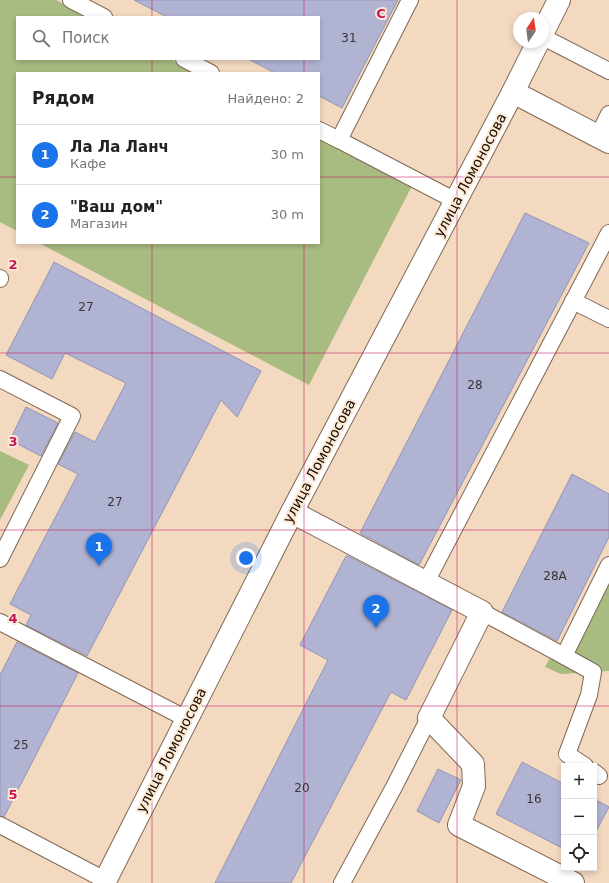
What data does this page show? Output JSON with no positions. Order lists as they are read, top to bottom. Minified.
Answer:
{"streets":{"street":["улица Ломоносова"]},"house_numbers":["31","27","28","27","28А","25","20","16"],"north":"top","page":{"search":"Поиск","heading":["Рядом","Найдено: 2"],"list":[{"mark":"1","name":"Ла Ла Ланч","note":"Кафе","value":"30 m"},{"mark":"2","name":"\"Ваш дом\"","note":"Магазин","value":"30 m"}],"pins":["1","2"],"map_buttons":["+","−"]},"grid":{"columns":["C"],"rows":["2","3","4","5"]}}
